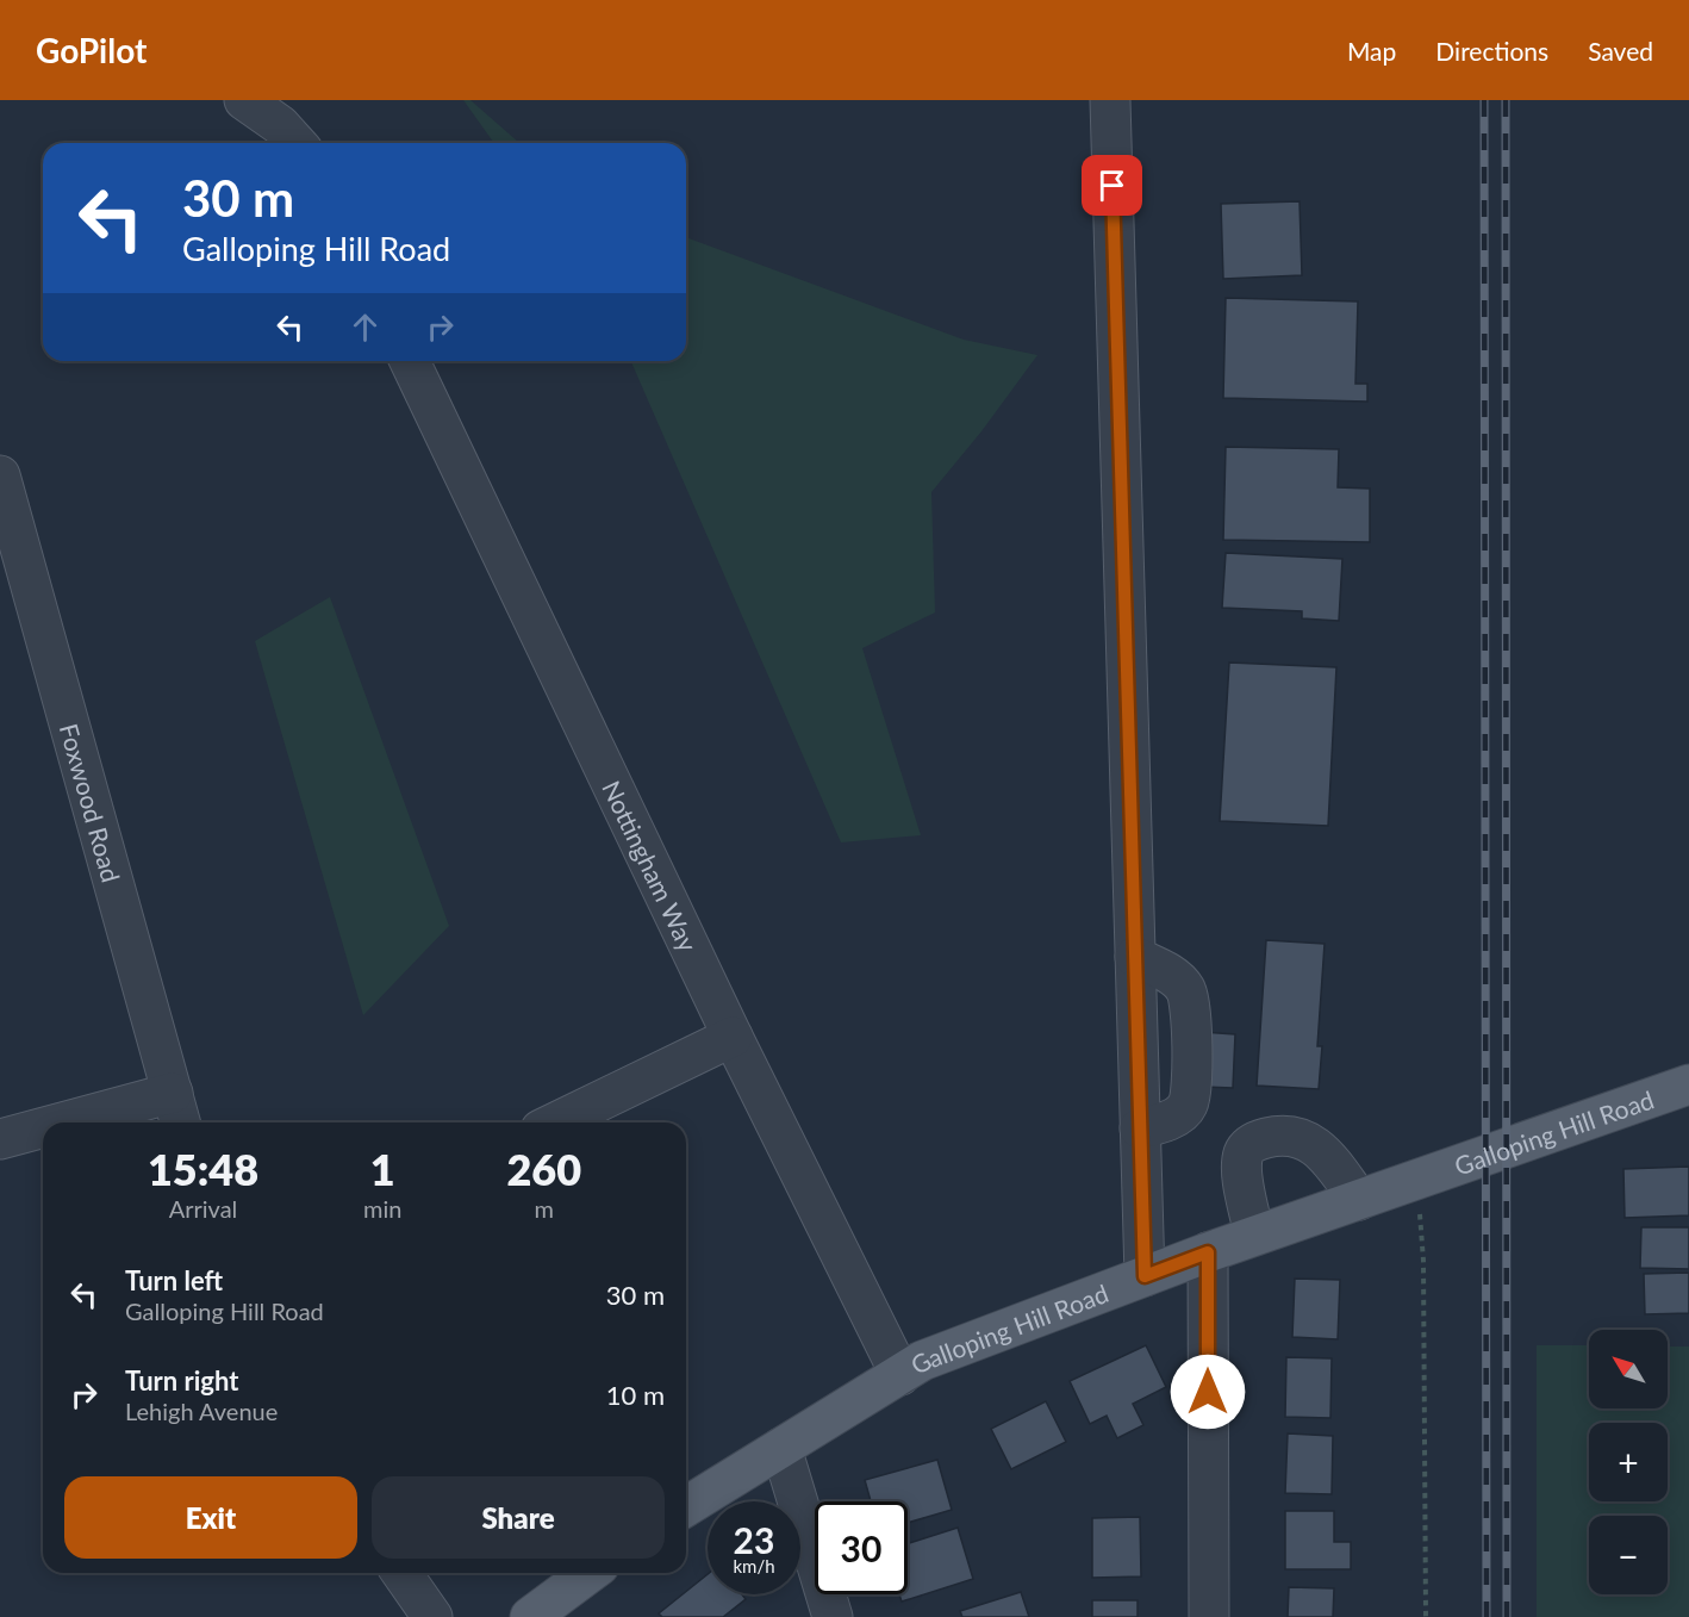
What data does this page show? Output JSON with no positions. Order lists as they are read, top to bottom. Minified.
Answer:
{"streets":{"main road":["Galloping Hill Road"],"street":["Foxwood Road","Nottingham Way"]},"crossings":[["Nottingham Way","Galloping Hill Road"]],"north":"top left","page":{"header":"GoPilot","nav":["Map","Directions","Saved"],"turn":["30 m","Galloping Hill Road"],"eta":["15:48","Arrival","1","min","260","m"],"list":[{"name":"Turn left","note":"Galloping Hill Road","value":"30 m"},{"name":"Turn right","note":"Lehigh Avenue","value":"10 m"}],"map_buttons":["+","−"],"buttons":["Exit","Share"],"speed":"23 km/h","limit":"30"}}
